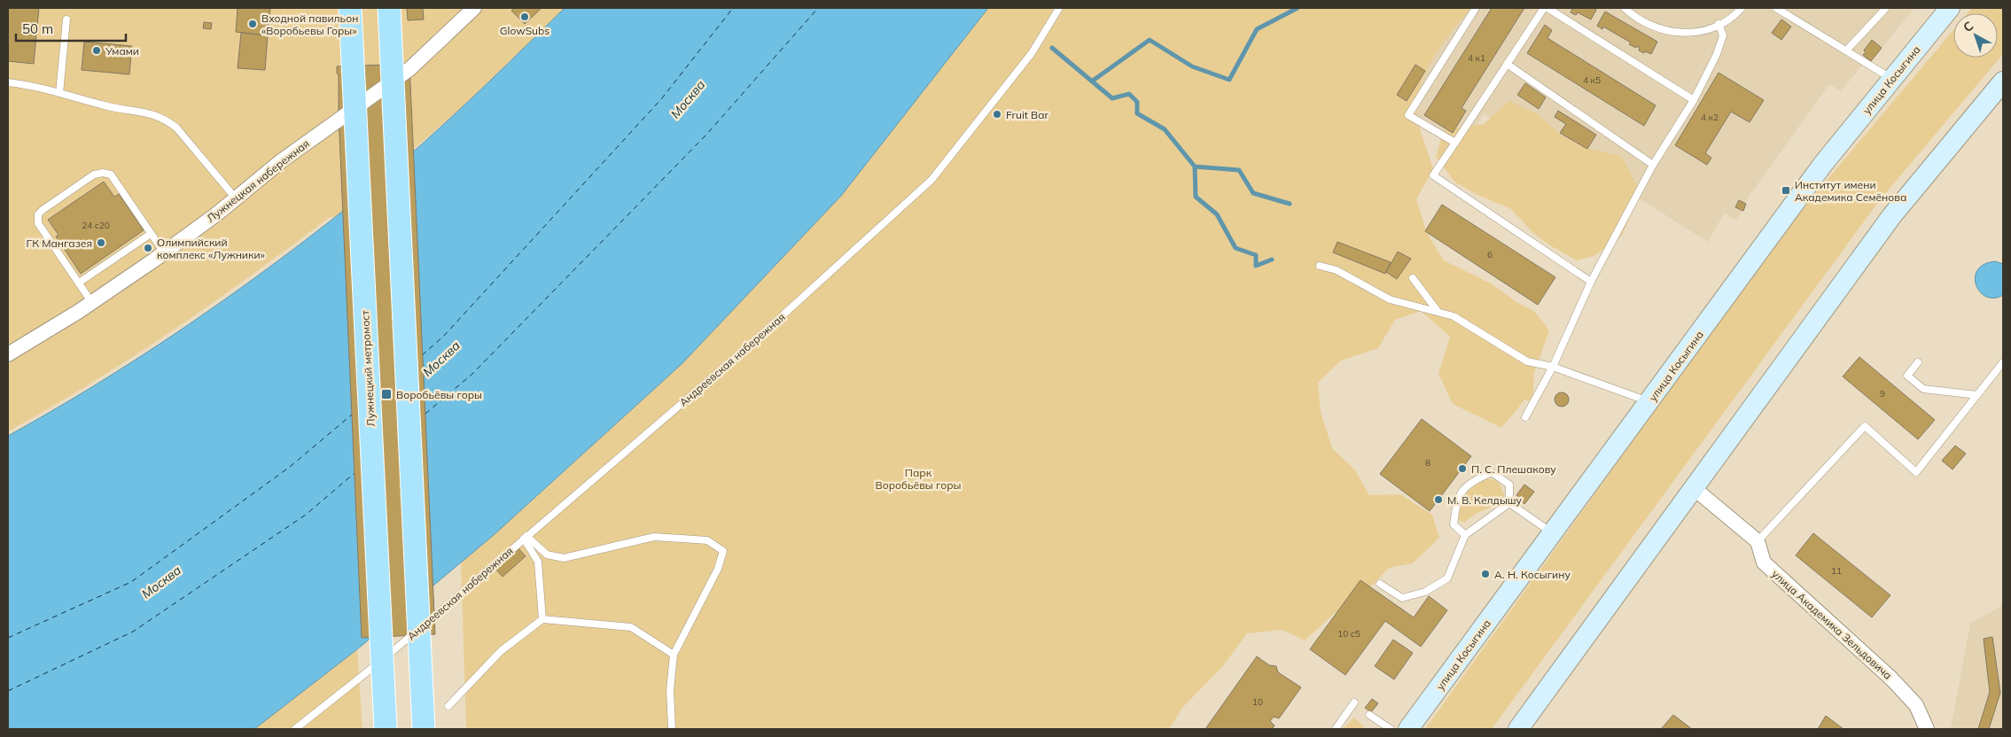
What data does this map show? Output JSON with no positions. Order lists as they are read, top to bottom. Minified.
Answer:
{"streets":{"main road":["улица Косыгина","Лужнецкий метромост"],"street":["Лужнецкая набережная","улица Академика Зельдовича"],"lane":["Андреевская набережная"]},"water":["Москва"],"parks":["Парк Воробьёвы горы"],"places":{"other":["GlowSubs","Входной павильон «Воробьевы Горы»","Умами","Fruit Bar","ГК Мангазея","Олимпийский комплекс «Лужники»","П. С. Плешакову","М. В. Келдышу","А. Н. Косыгину"],"transit":["Институт имени Академика Семёнова","Воробьёвы горы"]},"house_numbers":["4 к1","4 к5","4 к2","24 с20","6","9","8","11","10 с5","10"],"scale_bar":"50 m","north":"top left"}
